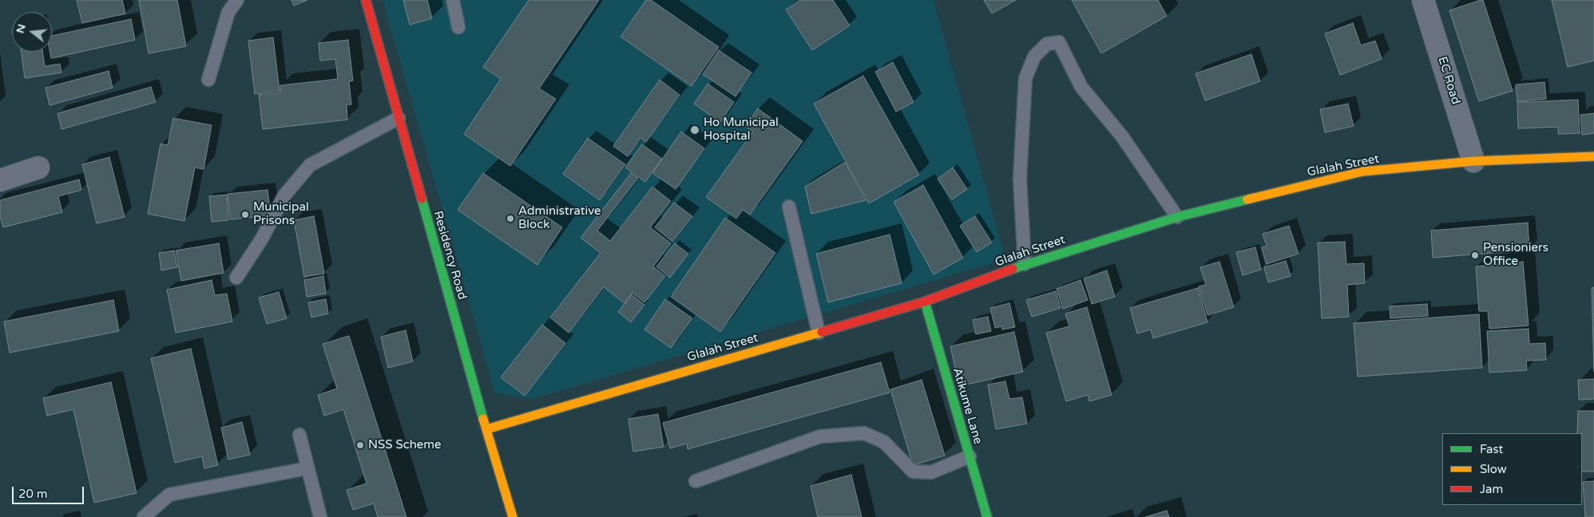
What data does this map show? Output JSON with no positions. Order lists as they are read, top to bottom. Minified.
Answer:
{"streets":{"street":["EC Road","Glalah Street","Residency Road","Atikume Lane"]},"crossings":[["EC Road","Glalah Street"],["Glalah Street","Residency Road"],["Glalah Street","Atikume Lane"]],"places":["Ho Municipal Hospital","Municipal Prisons","Administrative Block","Pensioniers Office","NSS Scheme"],"legend":["Fast","Slow","Jam"],"scale_bar":"20 m","north":"left"}
